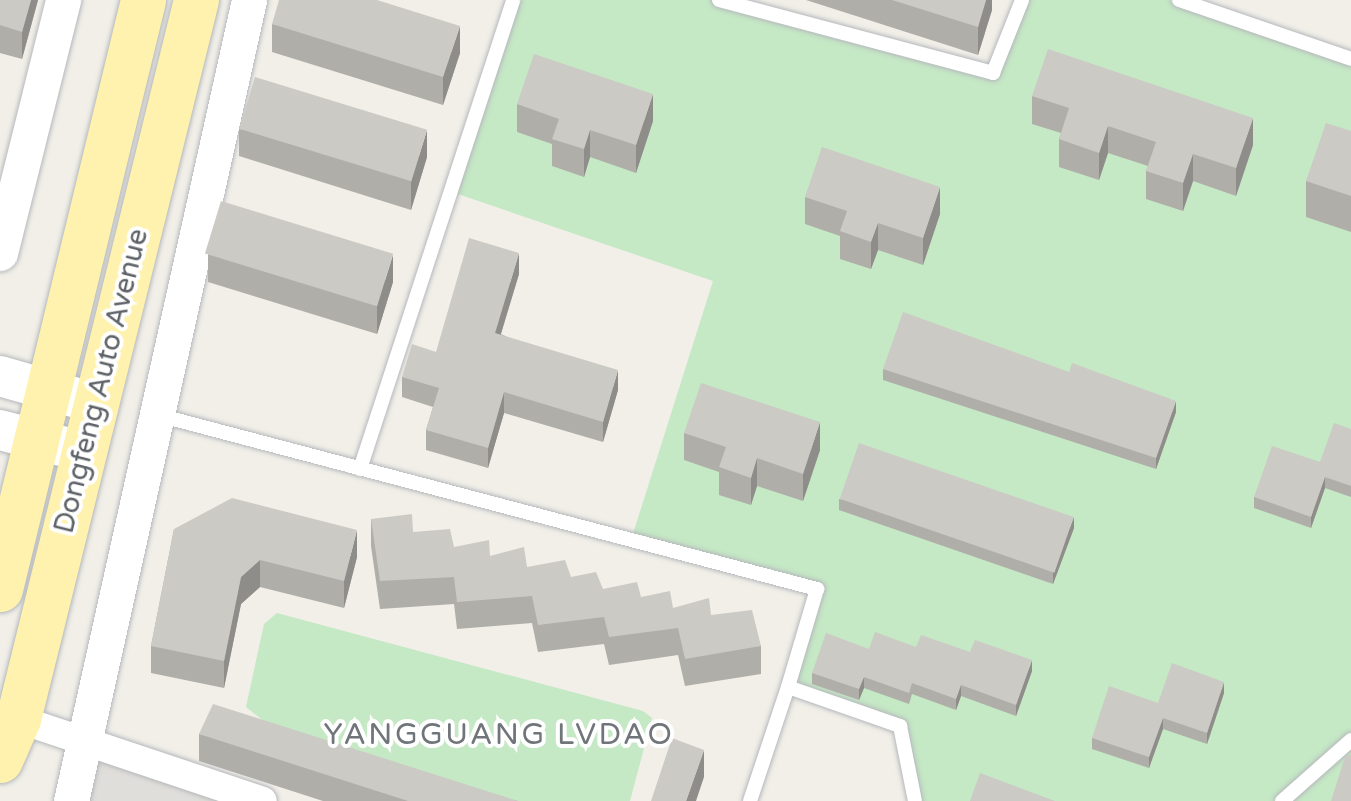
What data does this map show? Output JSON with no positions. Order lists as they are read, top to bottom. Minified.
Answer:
{"streets":{"main road":["Dongfeng Auto Avenue"]},"districts":["YANGGUANG LVDAO"]}
